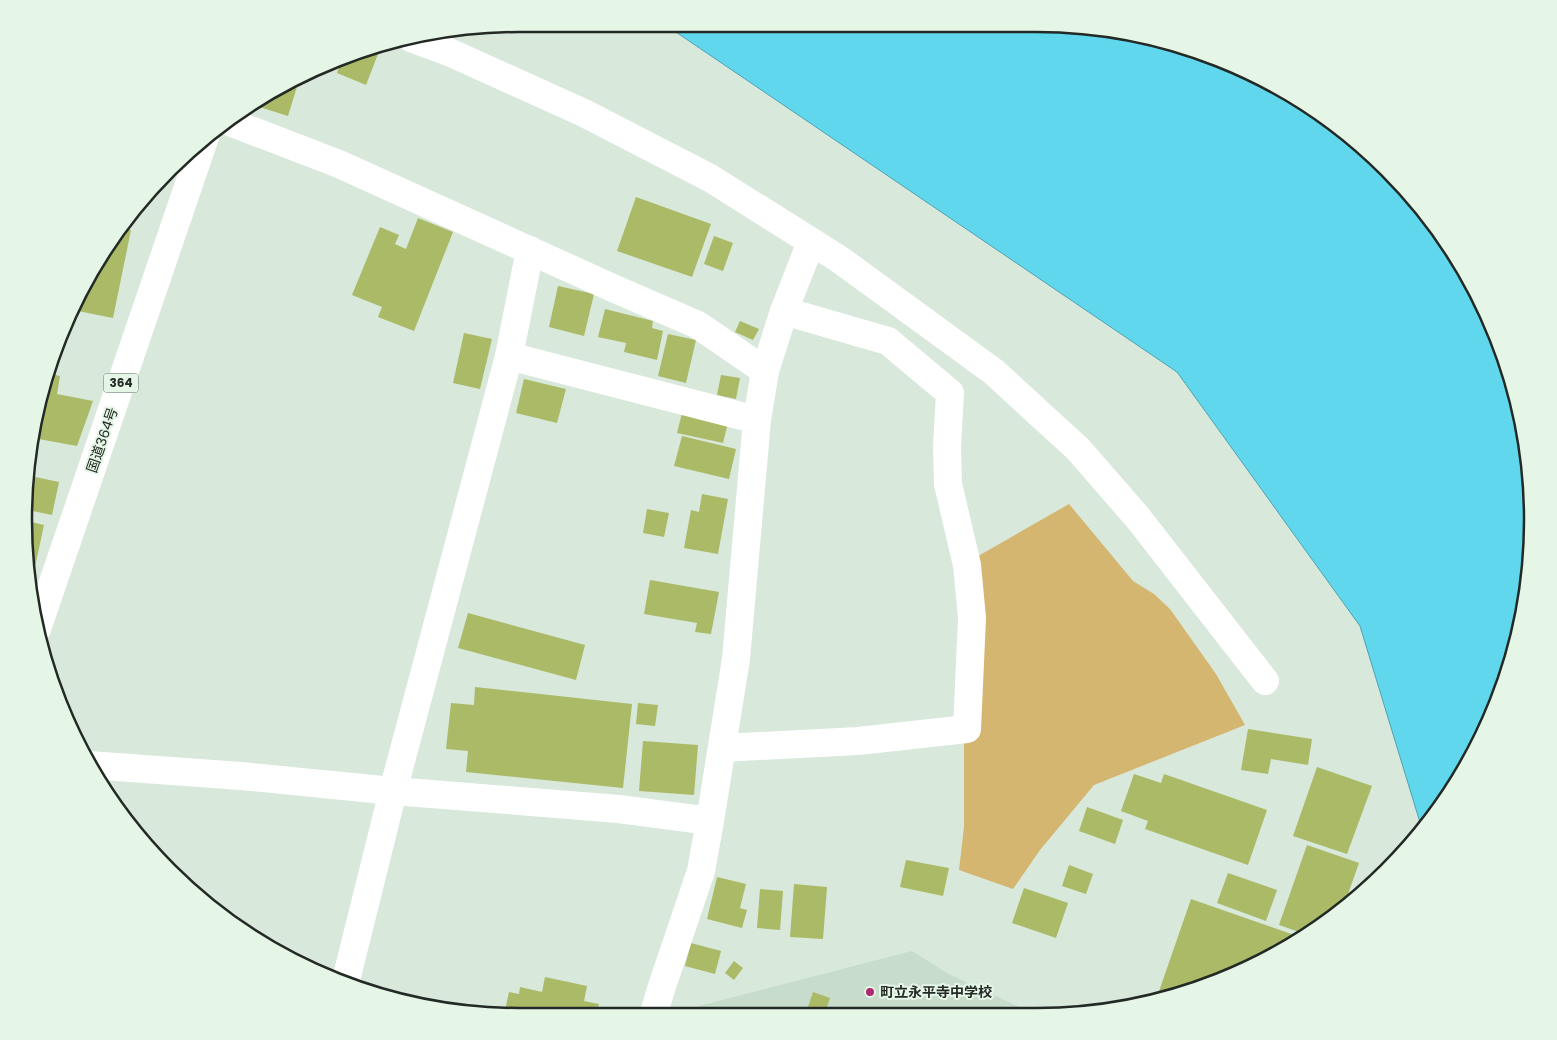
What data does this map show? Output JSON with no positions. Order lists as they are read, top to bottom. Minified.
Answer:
{"streets":{"main road":["364","国道364号"]},"places":["町立永平寺中学校"]}
